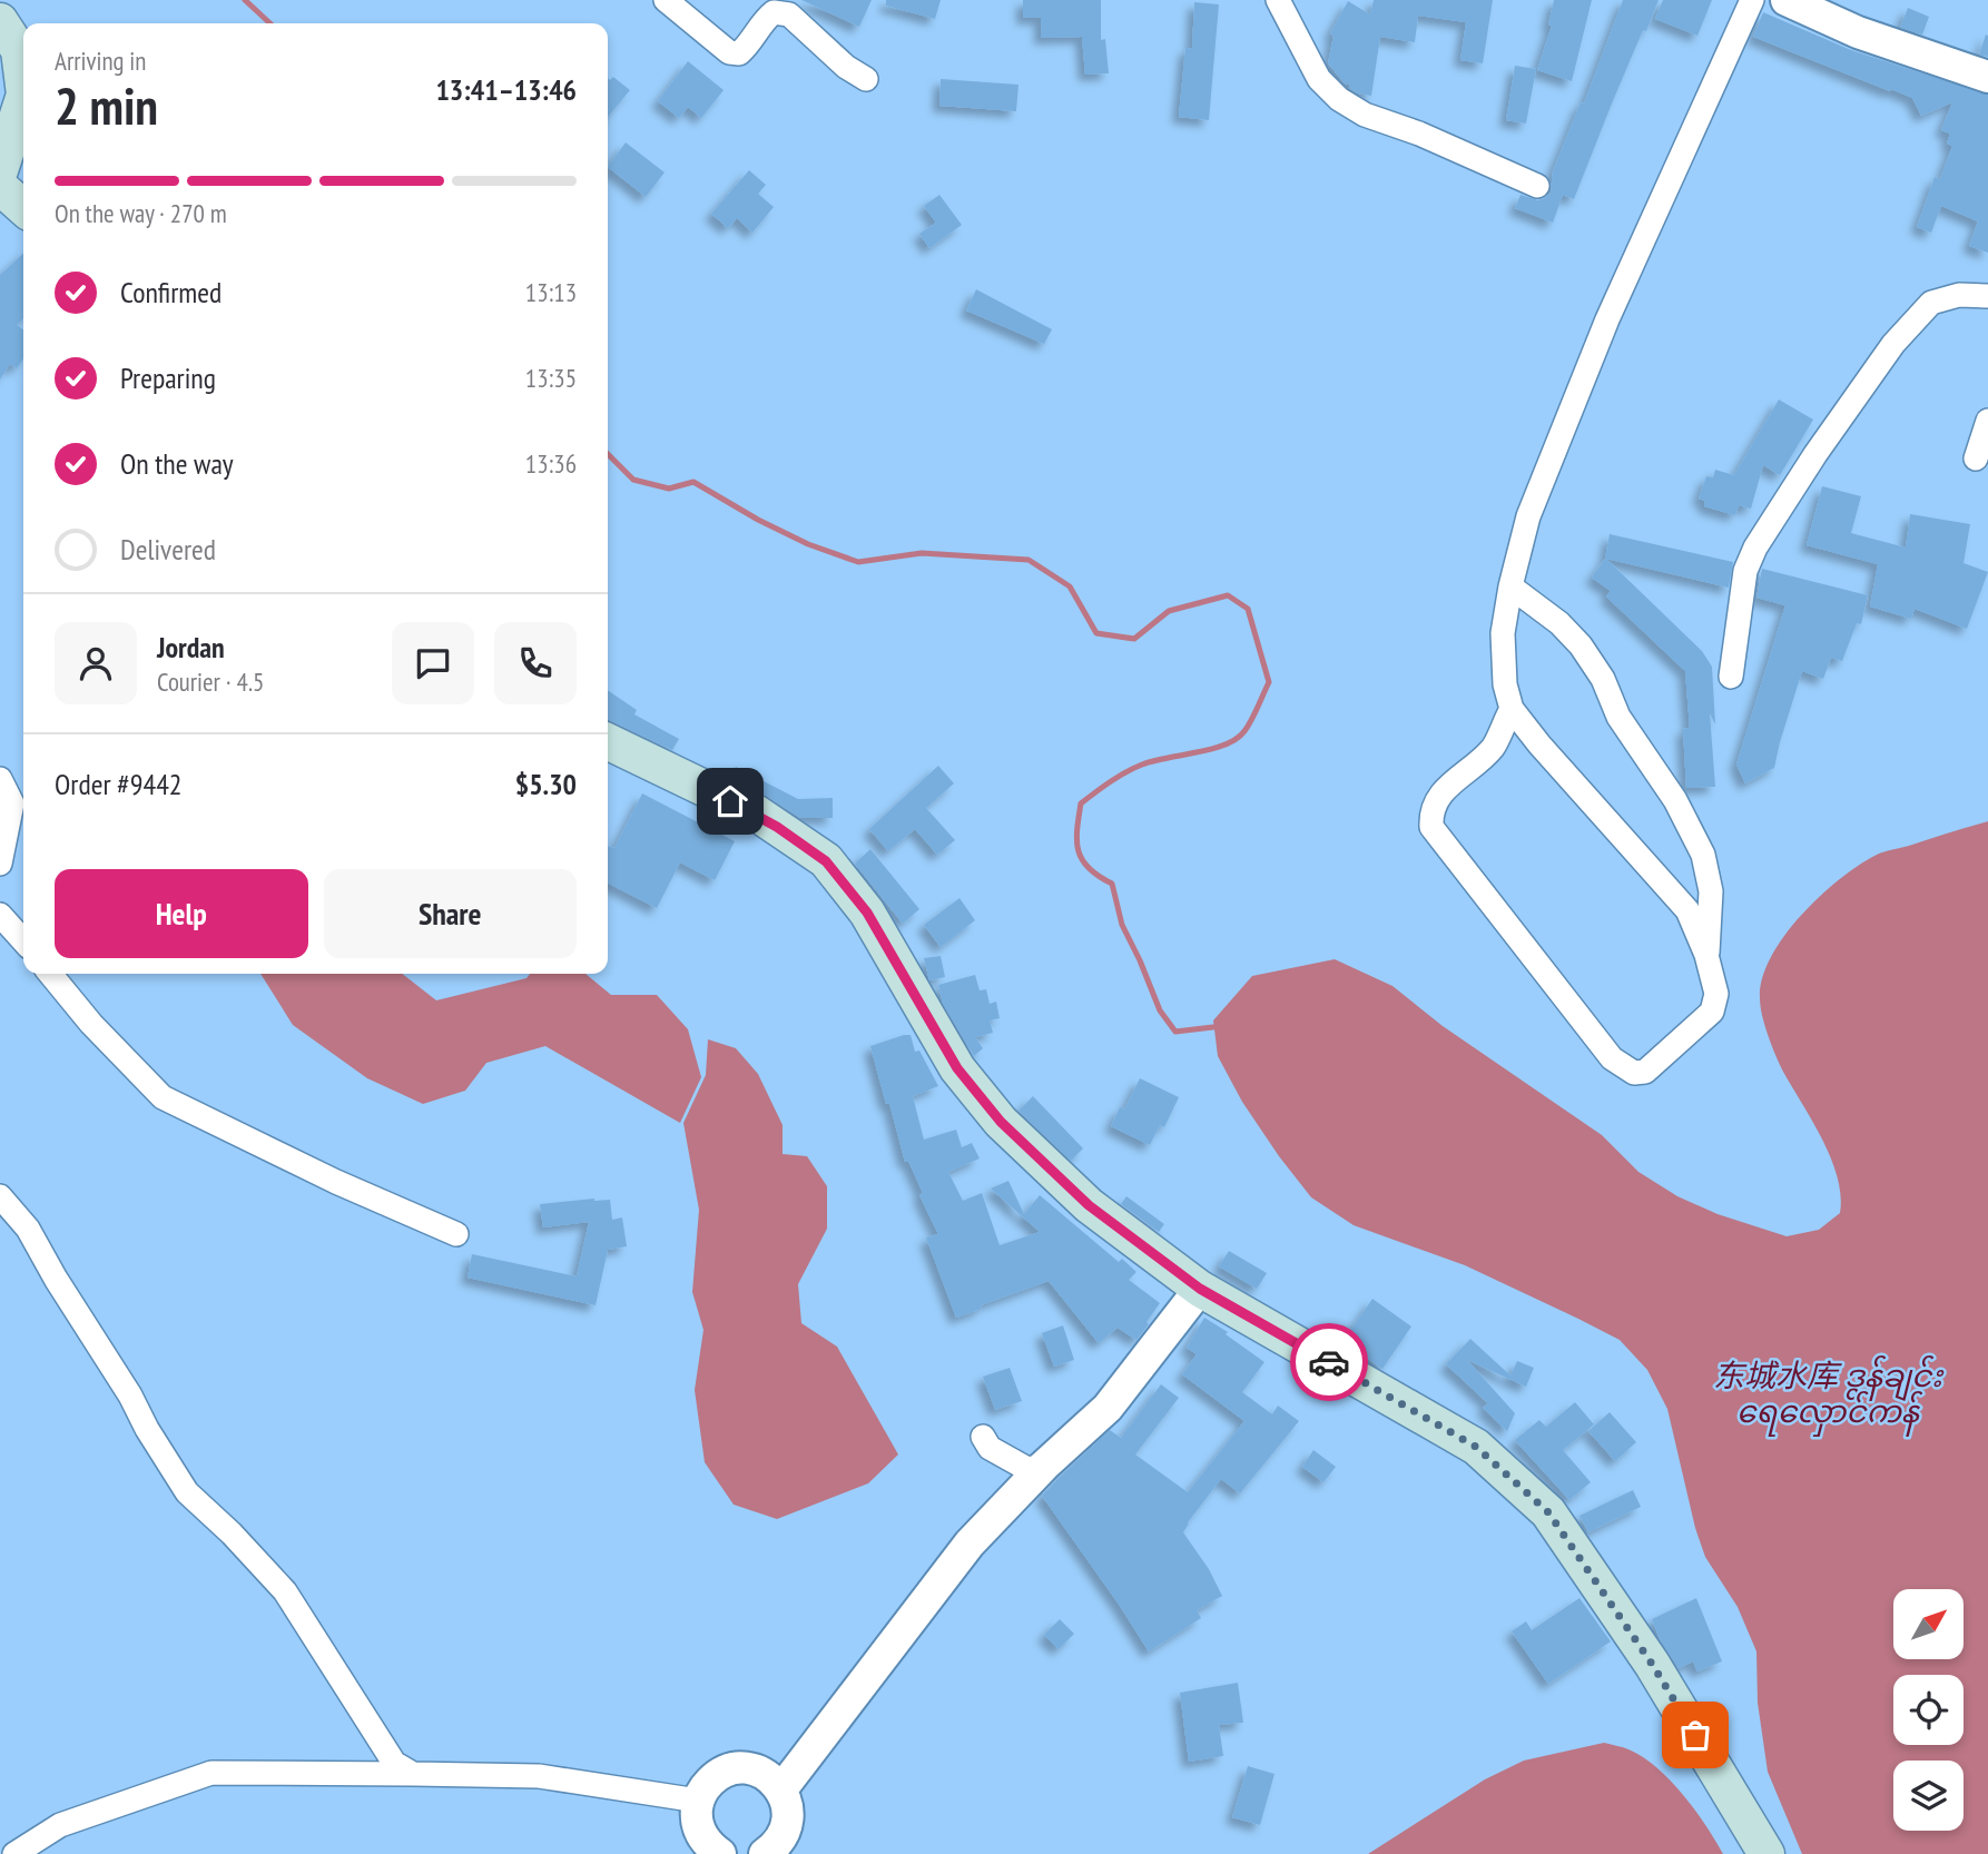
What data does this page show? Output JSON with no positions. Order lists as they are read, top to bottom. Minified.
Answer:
{"water":["东城水库 ဒွန်ချင်း ရေလှောင်ကန်"],"north":"top right","page":{"heading":["2 min","Arriving in","13:41–13:46"],"panel":["Jordan","Courier · 4.5","Order #9442","$5.30"],"bar":"On the way · 270 m","list":[["Confirmed","13:13"],["Preparing","13:35"],["On the way","13:36"],"Delivered"],"buttons":["Help","Share"]}}
